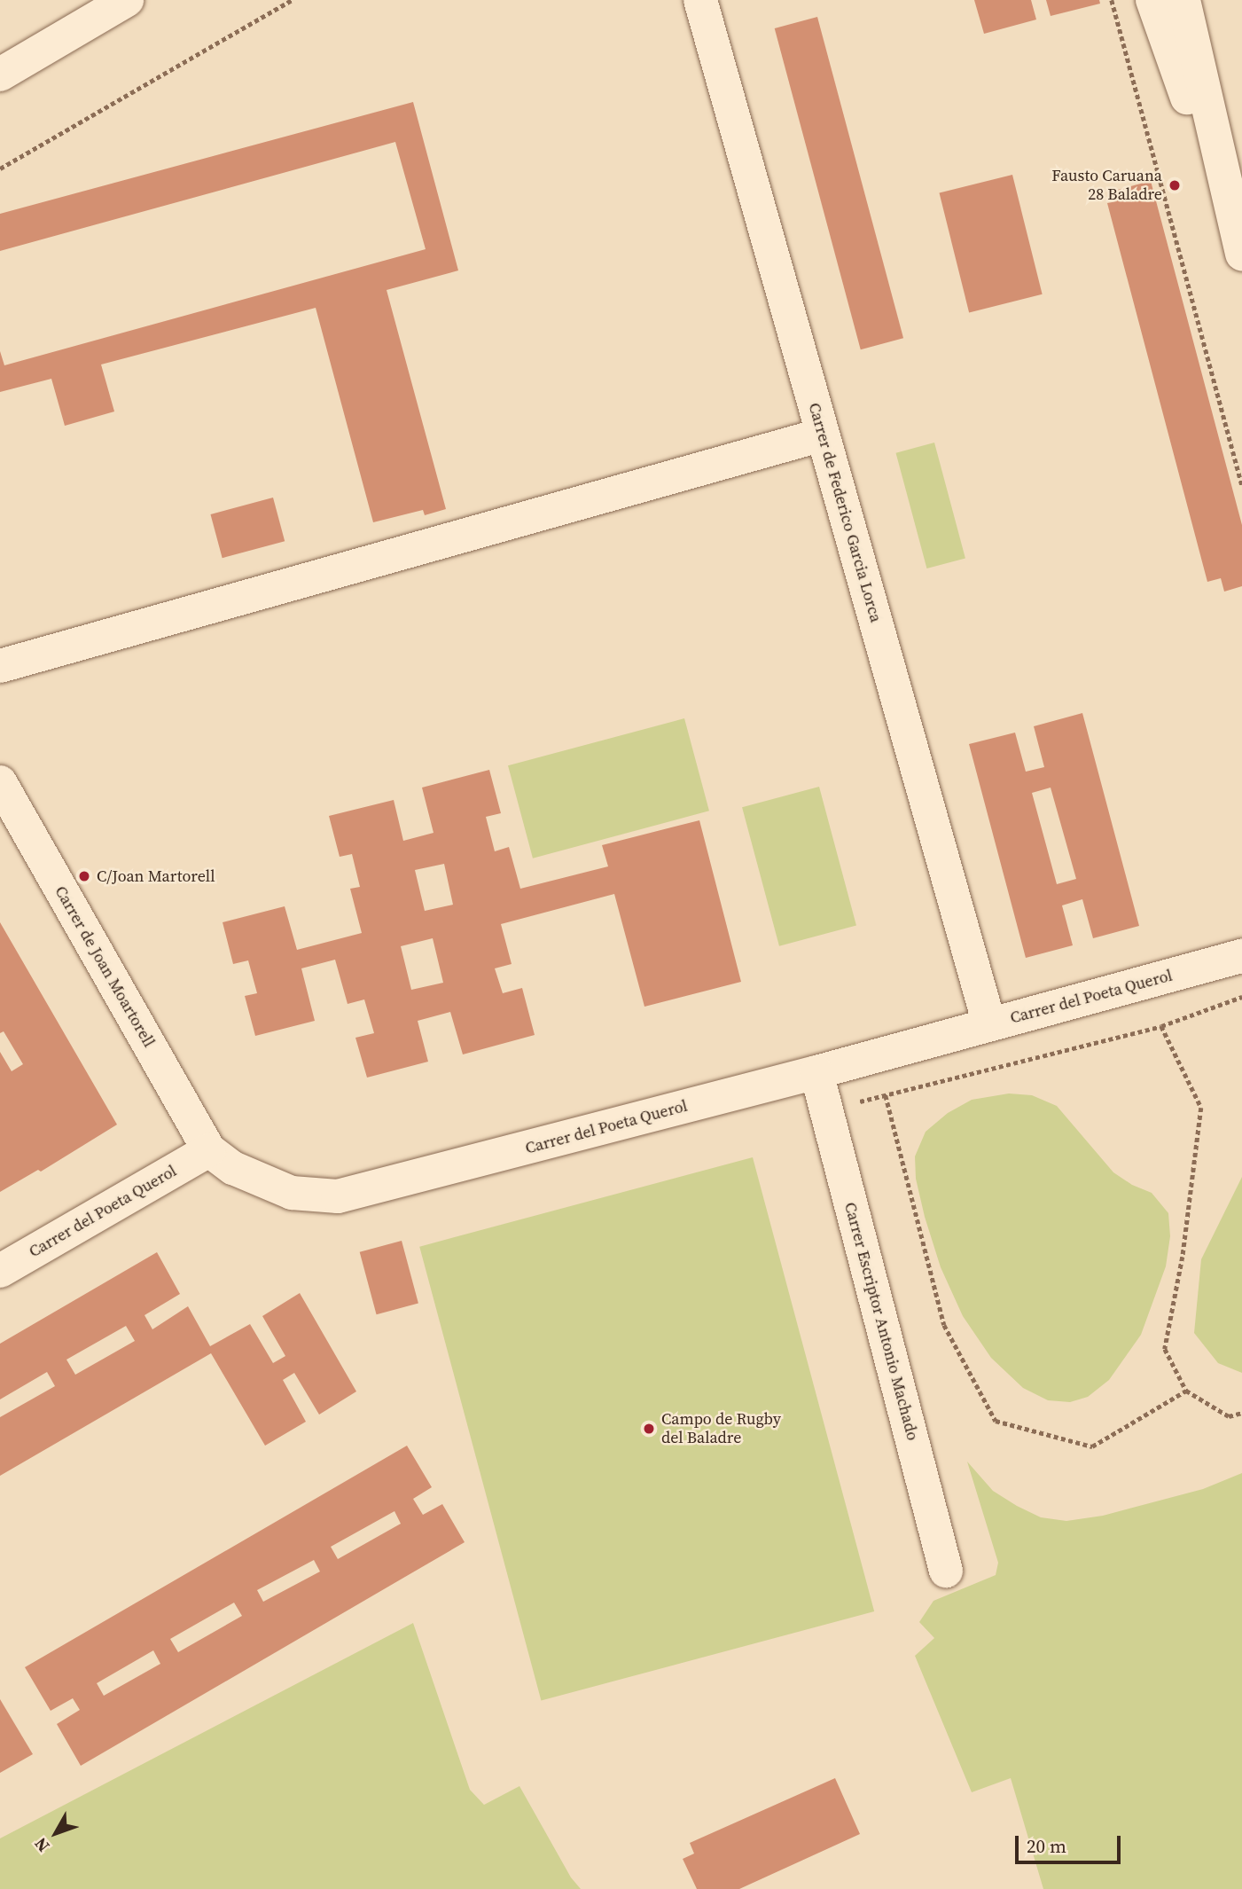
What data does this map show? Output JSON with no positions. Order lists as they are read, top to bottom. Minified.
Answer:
{"streets":{"street":["Carrer de Federico Garcia Lorca","Carrer de Joan Moartorell","Carrer del Poeta Querol","Carrer Escriptor Antonio Machado"]},"crossings":[["Carrer de Federico Garcia Lorca","Carrer del Poeta Querol"],["Carrer de Joan Moartorell","Carrer del Poeta Querol"],["Carrer del Poeta Querol","Carrer Escriptor Antonio Machado"]],"places":["Fausto Caruana 28 Baladre","C/Joan Martorell","Campo de Rugby del Baladre"],"scale_bar":"20 m","north":"bottom left"}
